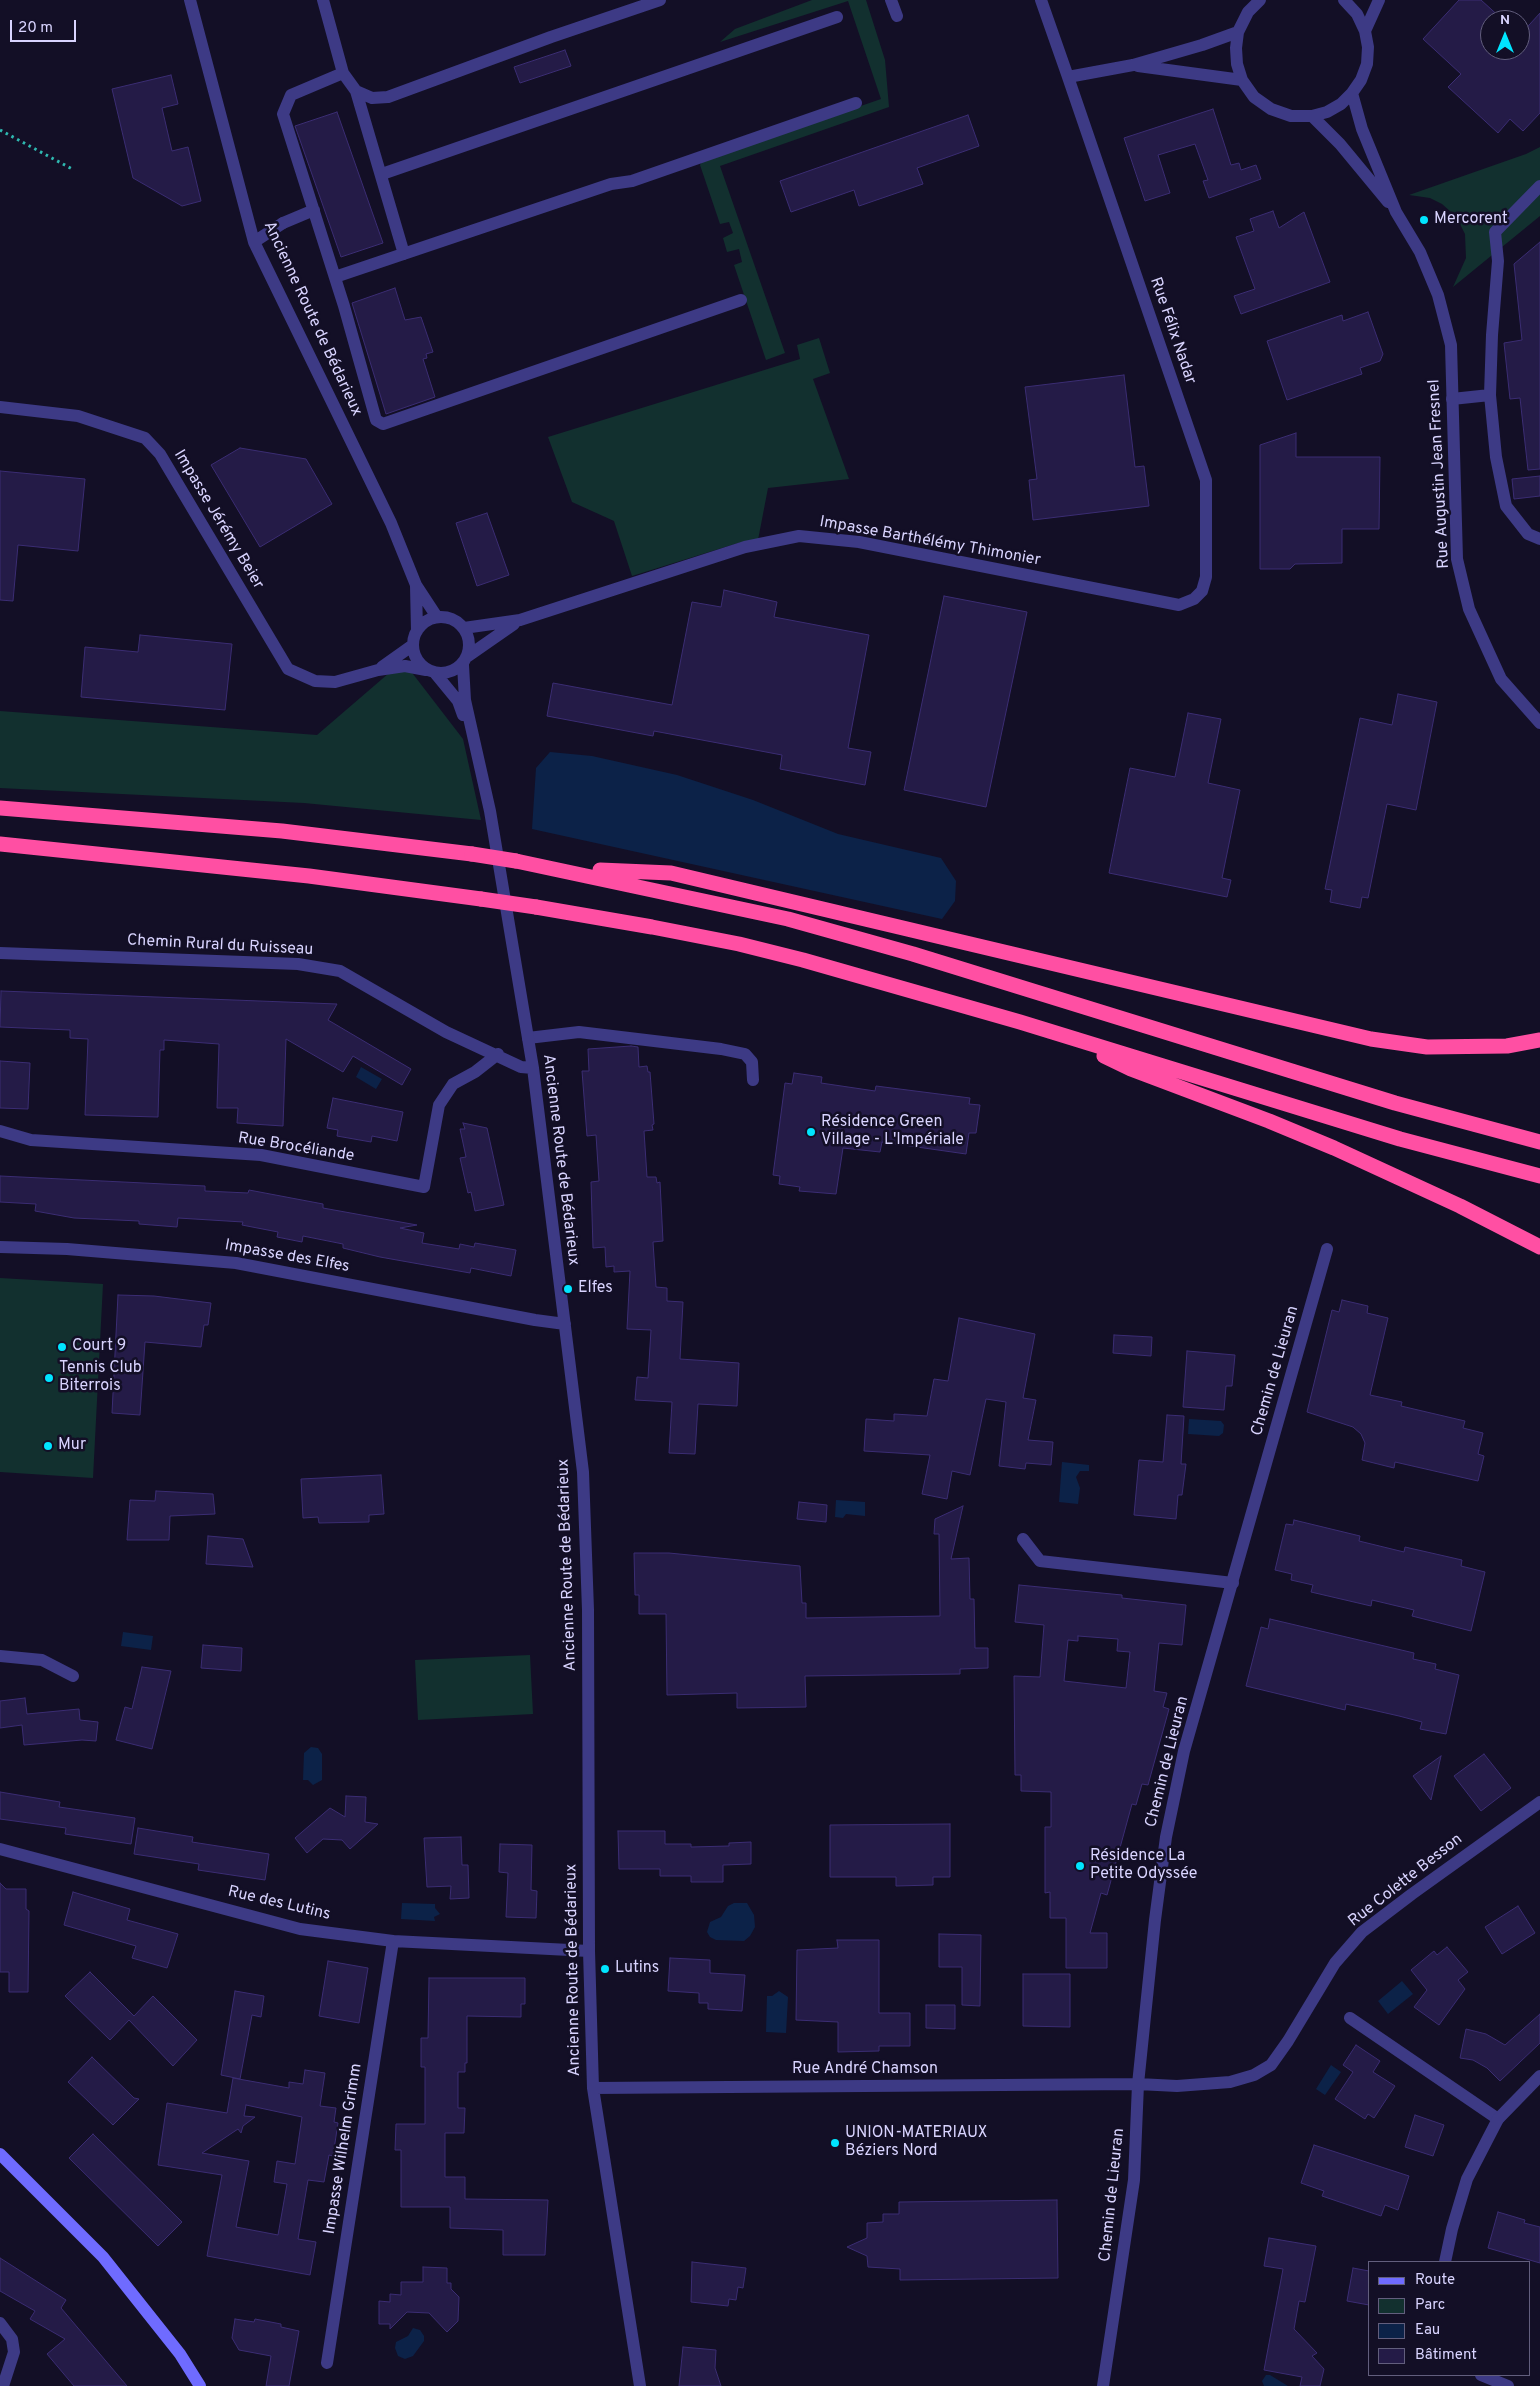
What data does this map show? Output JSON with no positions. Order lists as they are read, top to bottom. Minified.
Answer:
{"streets":{"street":["Ancienne Route de Bédarieux","Rue Félix Nadar","Rue Augustin Jean Fresnel","Impasse Jérémy Beier","Impasse Barthélémy Thimonier","Chemin Rural du Ruisseau","Rue Brocéliande","Impasse des Elfes","Chemin de Lieuran","Rue Colette Besson","Rue des Lutins","Rue André Chamson","Impasse Wilhelm Grimm"]},"crossings":[["Ancienne Route de Bédarieux","Impasse Jérémy Beier"],["Ancienne Route de Bédarieux","Impasse Barthélémy Thimonier"],["Ancienne Route de Bédarieux","Chemin Rural du Ruisseau"],["Ancienne Route de Bédarieux","Impasse des Elfes"],["Ancienne Route de Bédarieux","Rue des Lutins"],["Ancienne Route de Bédarieux","Rue André Chamson"],["Rue Félix Nadar","Impasse Barthélémy Thimonier"],["Impasse Jérémy Beier","Impasse Barthélémy Thimonier"],["Chemin Rural du Ruisseau","Rue Brocéliande"],["Chemin de Lieuran","Rue Colette Besson"],["Chemin de Lieuran","Rue André Chamson"],["Rue Colette Besson","Rue André Chamson"],["Rue des Lutins","Impasse Wilhelm Grimm"]],"places":["Mercorent","Résidence Green Village - L'Impériale","Elfes","Court 9","Tennis Club Biterrois","Mur","Résidence La Petite Odyssée","Lutins","UNION-MATERIAUX Béziers Nord"],"legend":["Route","Parc","Eau","Bâtiment"],"scale_bar":"20 m","north":"top"}
